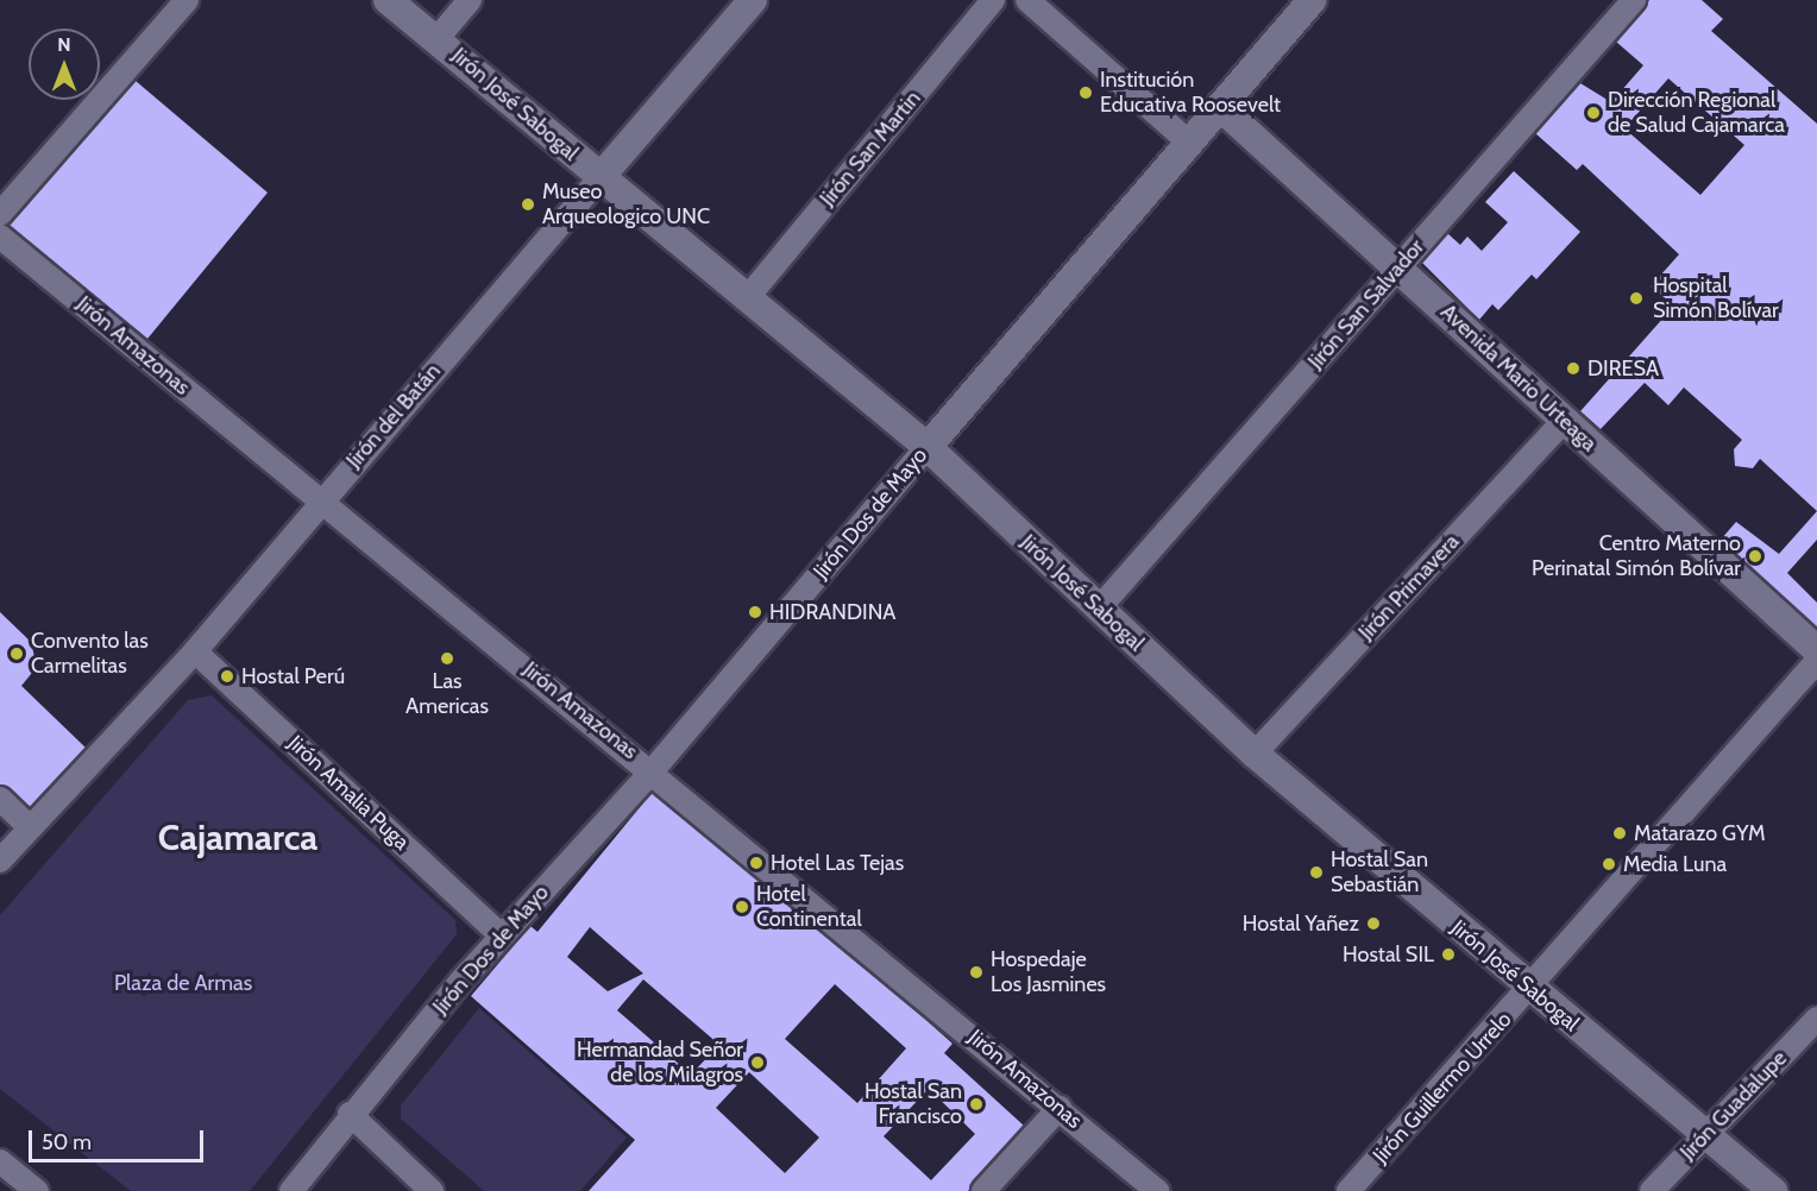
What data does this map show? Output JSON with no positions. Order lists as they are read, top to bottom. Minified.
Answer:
{"streets":{"street":["Jirón José Sabogal","Jirón San Martin","Jirón San Salvador","Jirón Amazonas","Avenida Mario Urteaga","Jirón del Batán","Jirón Dos de Mayo","Jirón Primavera","Jirón Amalia Puga","Jirón Guillermo Urrelo","Jirón Guadalupe"]},"crossings":[["Jirón José Sabogal","Jirón San Martin"],["Jirón José Sabogal","Jirón San Salvador"],["Jirón José Sabogal","Jirón del Batán"],["Jirón José Sabogal","Jirón Dos de Mayo"],["Jirón José Sabogal","Jirón Primavera"],["Jirón José Sabogal","Jirón Guillermo Urrelo"],["Jirón José Sabogal","Jirón Guadalupe"],["Jirón San Salvador","Avenida Mario Urteaga"],["Jirón Amazonas","Jirón del Batán"],["Jirón Amazonas","Jirón Dos de Mayo"],["Avenida Mario Urteaga","Jirón Dos de Mayo"],["Avenida Mario Urteaga","Jirón Primavera"],["Jirón del Batán","Jirón Amalia Puga"],["Jirón Dos de Mayo","Jirón Amalia Puga"]],"districts":["Cajamarca"],"parks":["Plaza de Armas"],"places":["Institución Educativa Roosevelt","Dirección Regional de Salud Cajamarca","Museo Arqueologico UNC","Hospital Simón Bolívar","DIRESA","Centro Materno Perinatal Simón Bolívar","HIDRANDINA","Convento las Carmelitas","Las Americas","Hostal Perú","Matarazo GYM","Hotel Las Tejas","Media Luna","Hostal San Sebastián","Hotel Continental","Hostal Yañez","Hostal SIL","Hospedaje Los Jasmines","Hermandad Señor de los Milagros","Hostal San Francisco"],"scale_bar":"50 m","north":"top"}
